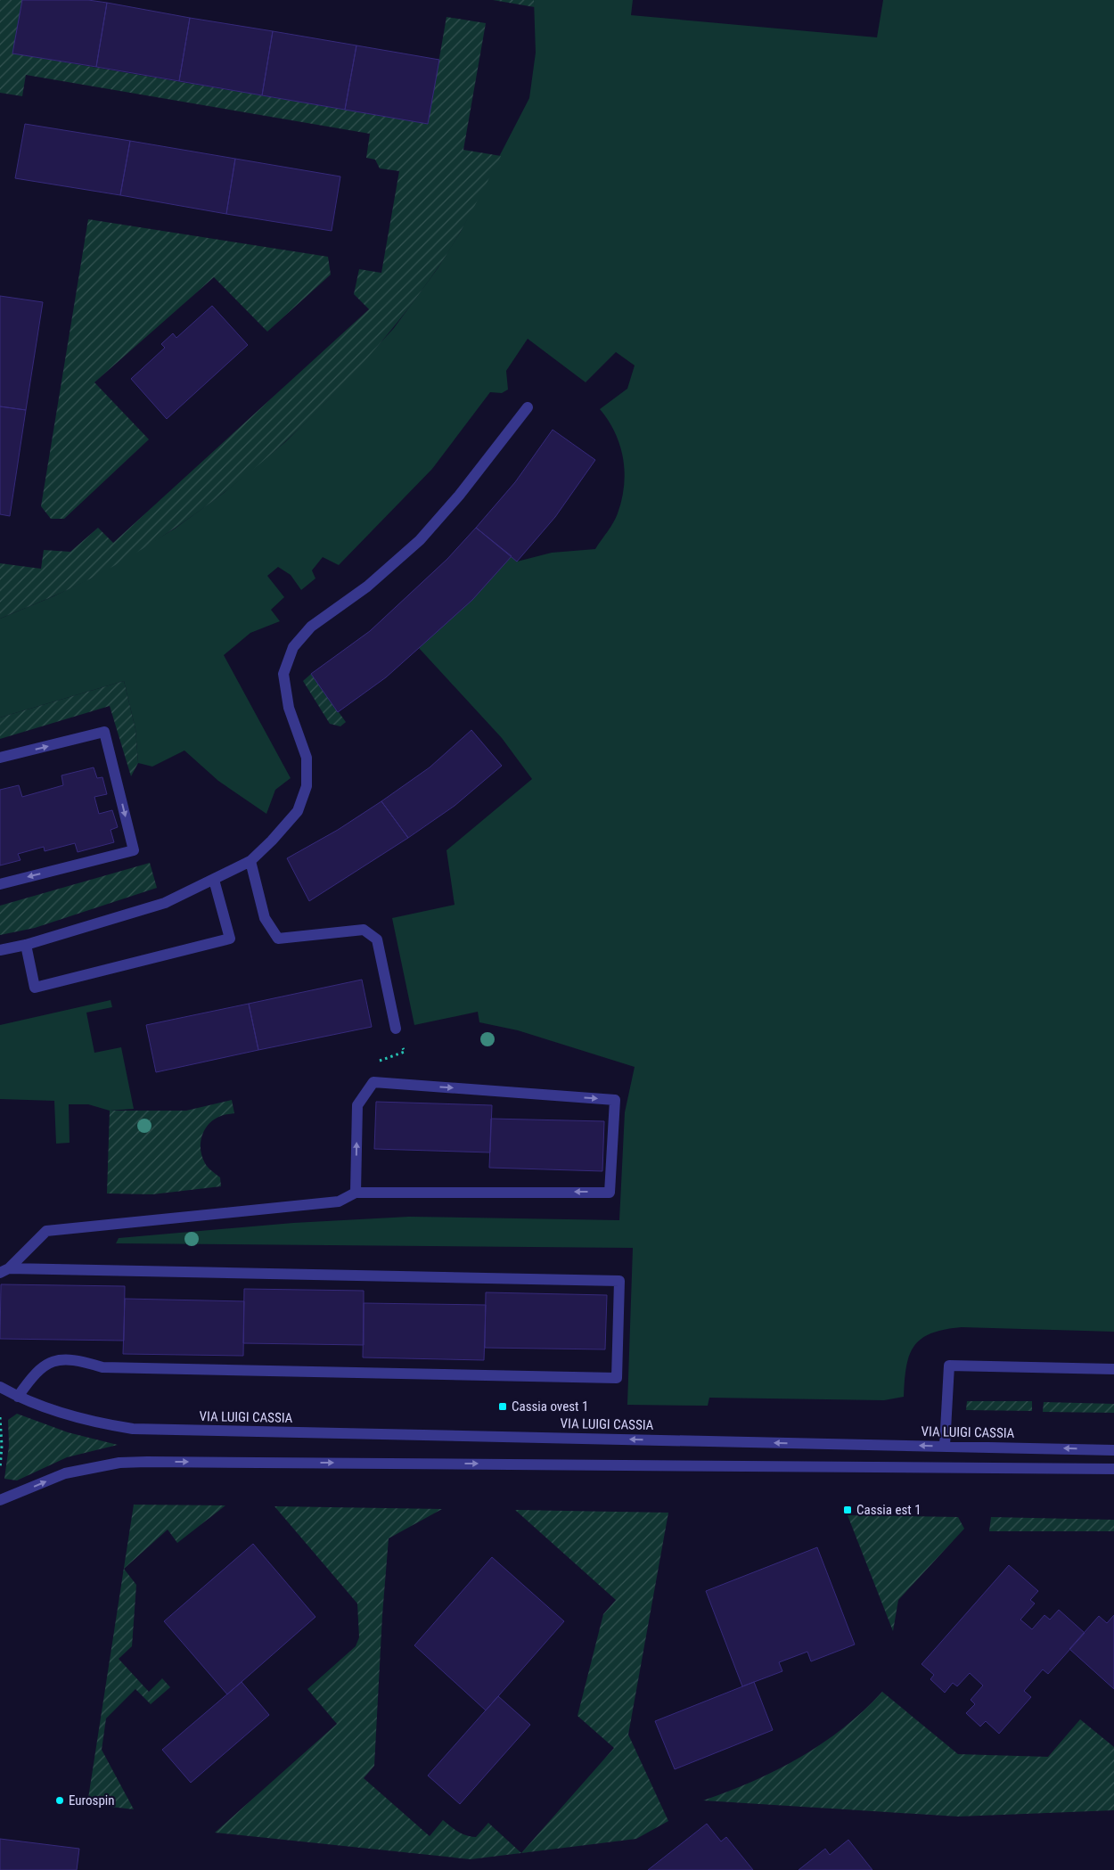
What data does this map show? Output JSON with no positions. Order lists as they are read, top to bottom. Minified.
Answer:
{"streets":{"street":["VIA LUIGI CASSIA"]},"places":{"transit":["Cassia ovest 1","Cassia est 1"],"other":["Eurospin"]}}
